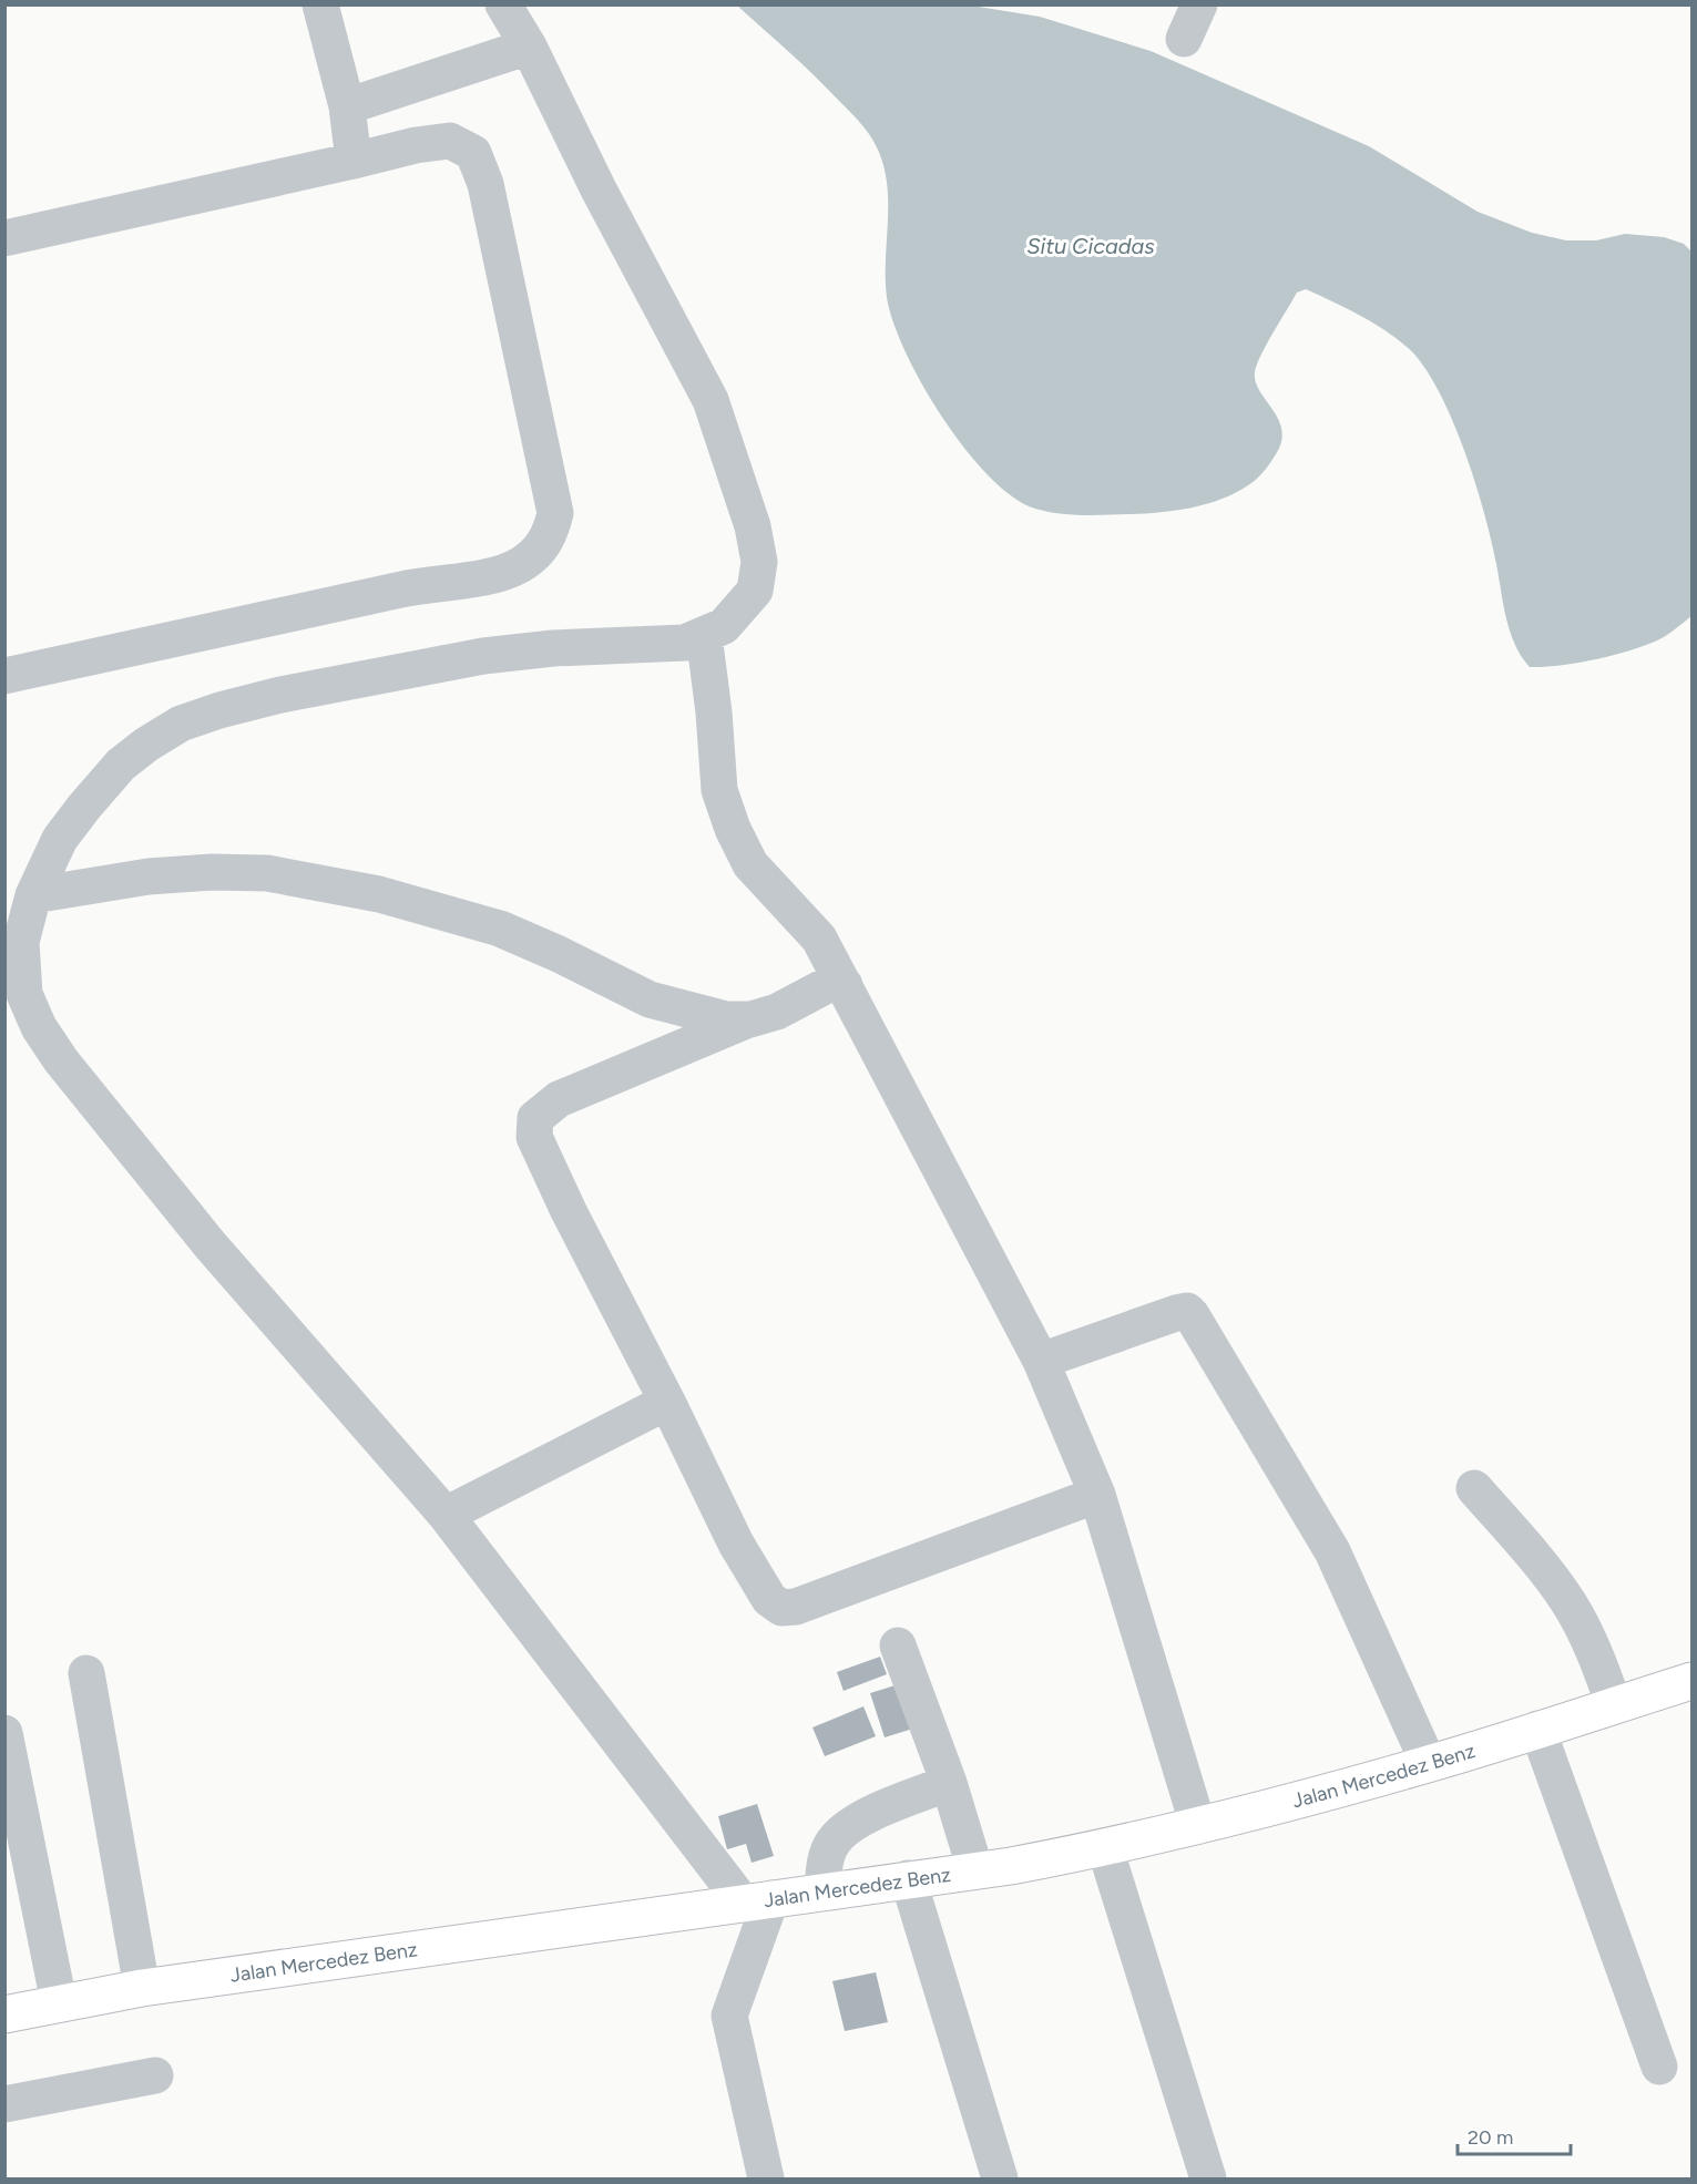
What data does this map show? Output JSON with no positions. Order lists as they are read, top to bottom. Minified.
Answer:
{"streets":{"main road":["Jalan Mercedez Benz"]},"water":["Situ Cicadas"],"scale_bar":"20 m"}
